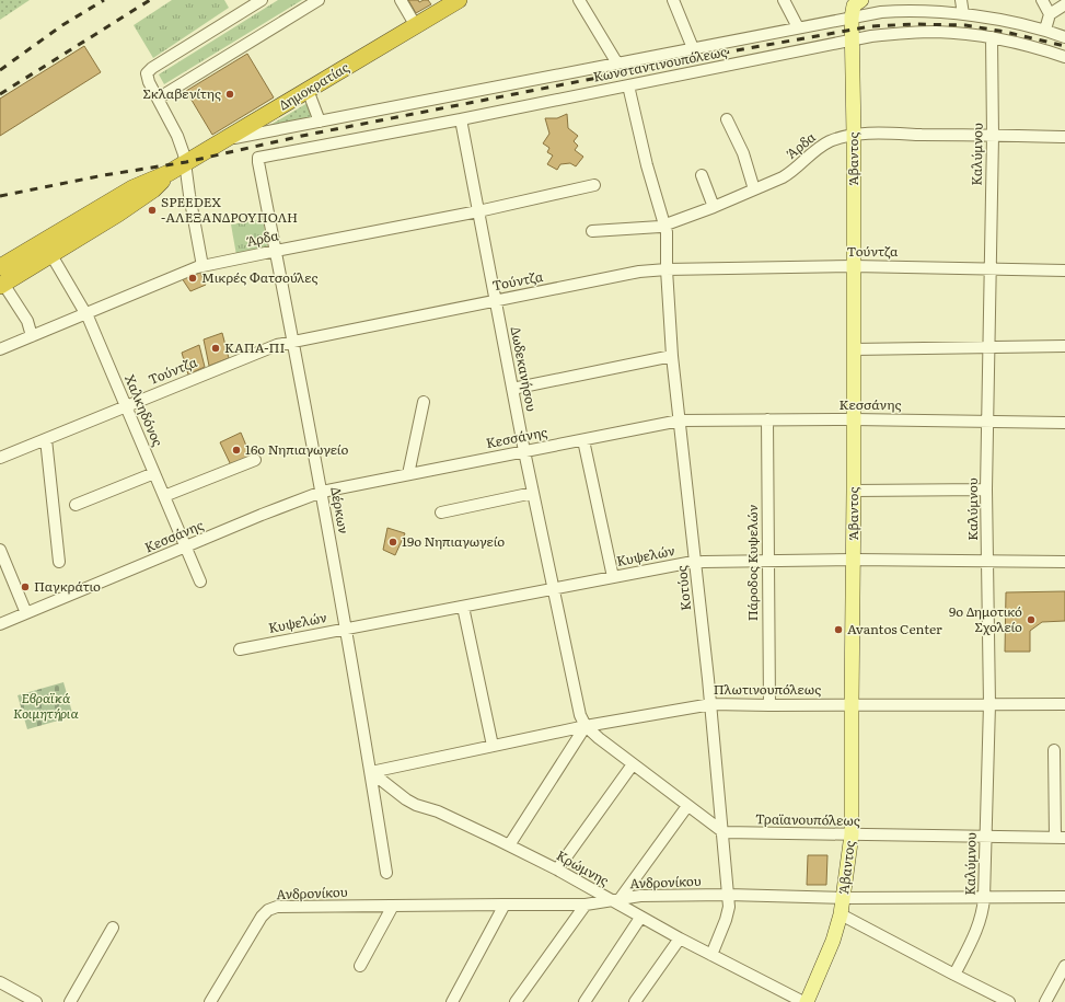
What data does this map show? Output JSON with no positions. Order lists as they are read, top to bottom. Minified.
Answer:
{"streets":{"highway":["Δημοκρατίας"],"main road":["Άβαντος"],"street":["Κωνσταντινουπόλεως","Άρδα","Καλύμνου","Τούντζα","Δωδεκανήσου","Κεσσάνης","Χαλκηδόνος","Δέρκων","Κυψελών","Πάροδος Κυψελών","Κοτύος","Πλωτινουπόλεως","Τραϊανουπόλεως","Κρώμνης","Ανδρονίκου"]},"crossings":[["Κωνσταντινουπόλεως","Καλύμνου"],["Κωνσταντινουπόλεως","Άβαντος"],["Κωνσταντινουπόλεως","Δωδεκανήσου"],["Κωνσταντινουπόλεως","Δέρκων"],["Κωνσταντινουπόλεως","Κοτύος"],["Δημοκρατίας","Χαλκηδόνος"],["Άρδα","Καλύμνου"],["Άρδα","Άβαντος"],["Άρδα","Δωδεκανήσου"],["Άρδα","Χαλκηδόνος"],["Άρδα","Δέρκων"],["Άρδα","Κοτύος"],["Καλύμνου","Τούντζα"],["Καλύμνου","Κεσσάνης"],["Καλύμνου","Κυψελών"],["Καλύμνου","Πλωτινουπόλεως"],["Καλύμνου","Τραϊανουπόλεως"],["Καλύμνου","Ανδρονίκου"],["Άβαντος","Τούντζα"],["Άβαντος","Κεσσάνης"],["Άβαντος","Κυψελών"],["Άβαντος","Πλωτινουπόλεως"],["Άβαντος","Τραϊανουπόλεως"],["Άβαντος","Κρώμνης"],["Άβαντος","Ανδρονίκου"],["Τούντζα","Δωδεκανήσου"],["Τούντζα","Χαλκηδόνος"],["Τούντζα","Δέρκων"],["Τούντζα","Κοτύος"],["Δωδεκανήσου","Κεσσάνης"],["Δωδεκανήσου","Κυψελών"],["Δωδεκανήσου","Πλωτινουπόλεως"],["Κεσσάνης","Χαλκηδόνος"],["Κεσσάνης","Δέρκων"],["Κεσσάνης","Πάροδος Κυψελών"],["Κεσσάνης","Κοτύος"],["Δέρκων","Κυψελών"],["Δέρκων","Πλωτινουπόλεως"],["Δέρκων","Κρώμνης"],["Κυψελών","Πάροδος Κυψελών"],["Κυψελών","Κοτύος"],["Πάροδος Κυψελών","Πλωτινουπόλεως"],["Κοτύος","Πλωτινουπόλεως"],["Κοτύος","Τραϊανουπόλεως"],["Κοτύος","Κρώμνης"],["Κοτύος","Ανδρονίκου"],["Πλωτινουπόλεως","Κρώμνης"],["Κρώμνης","Ανδρονίκου"]],"parks":["Εβραϊκά Κοιμητήρια"],"places":["Σκλαβενίτης","SPEEDEX -ΑΛΕΞΑΝΔΡΟΥΠΟΛΗ","Μικρές Φατσούλες","ΚΑΠΑ-ΠΙ","16ο Νηπιαγωγείο","19ο Νηπιαγωγείο","Παγκράτιο","9ο Δημοτικό Σχολείο","Avantos Center"]}
